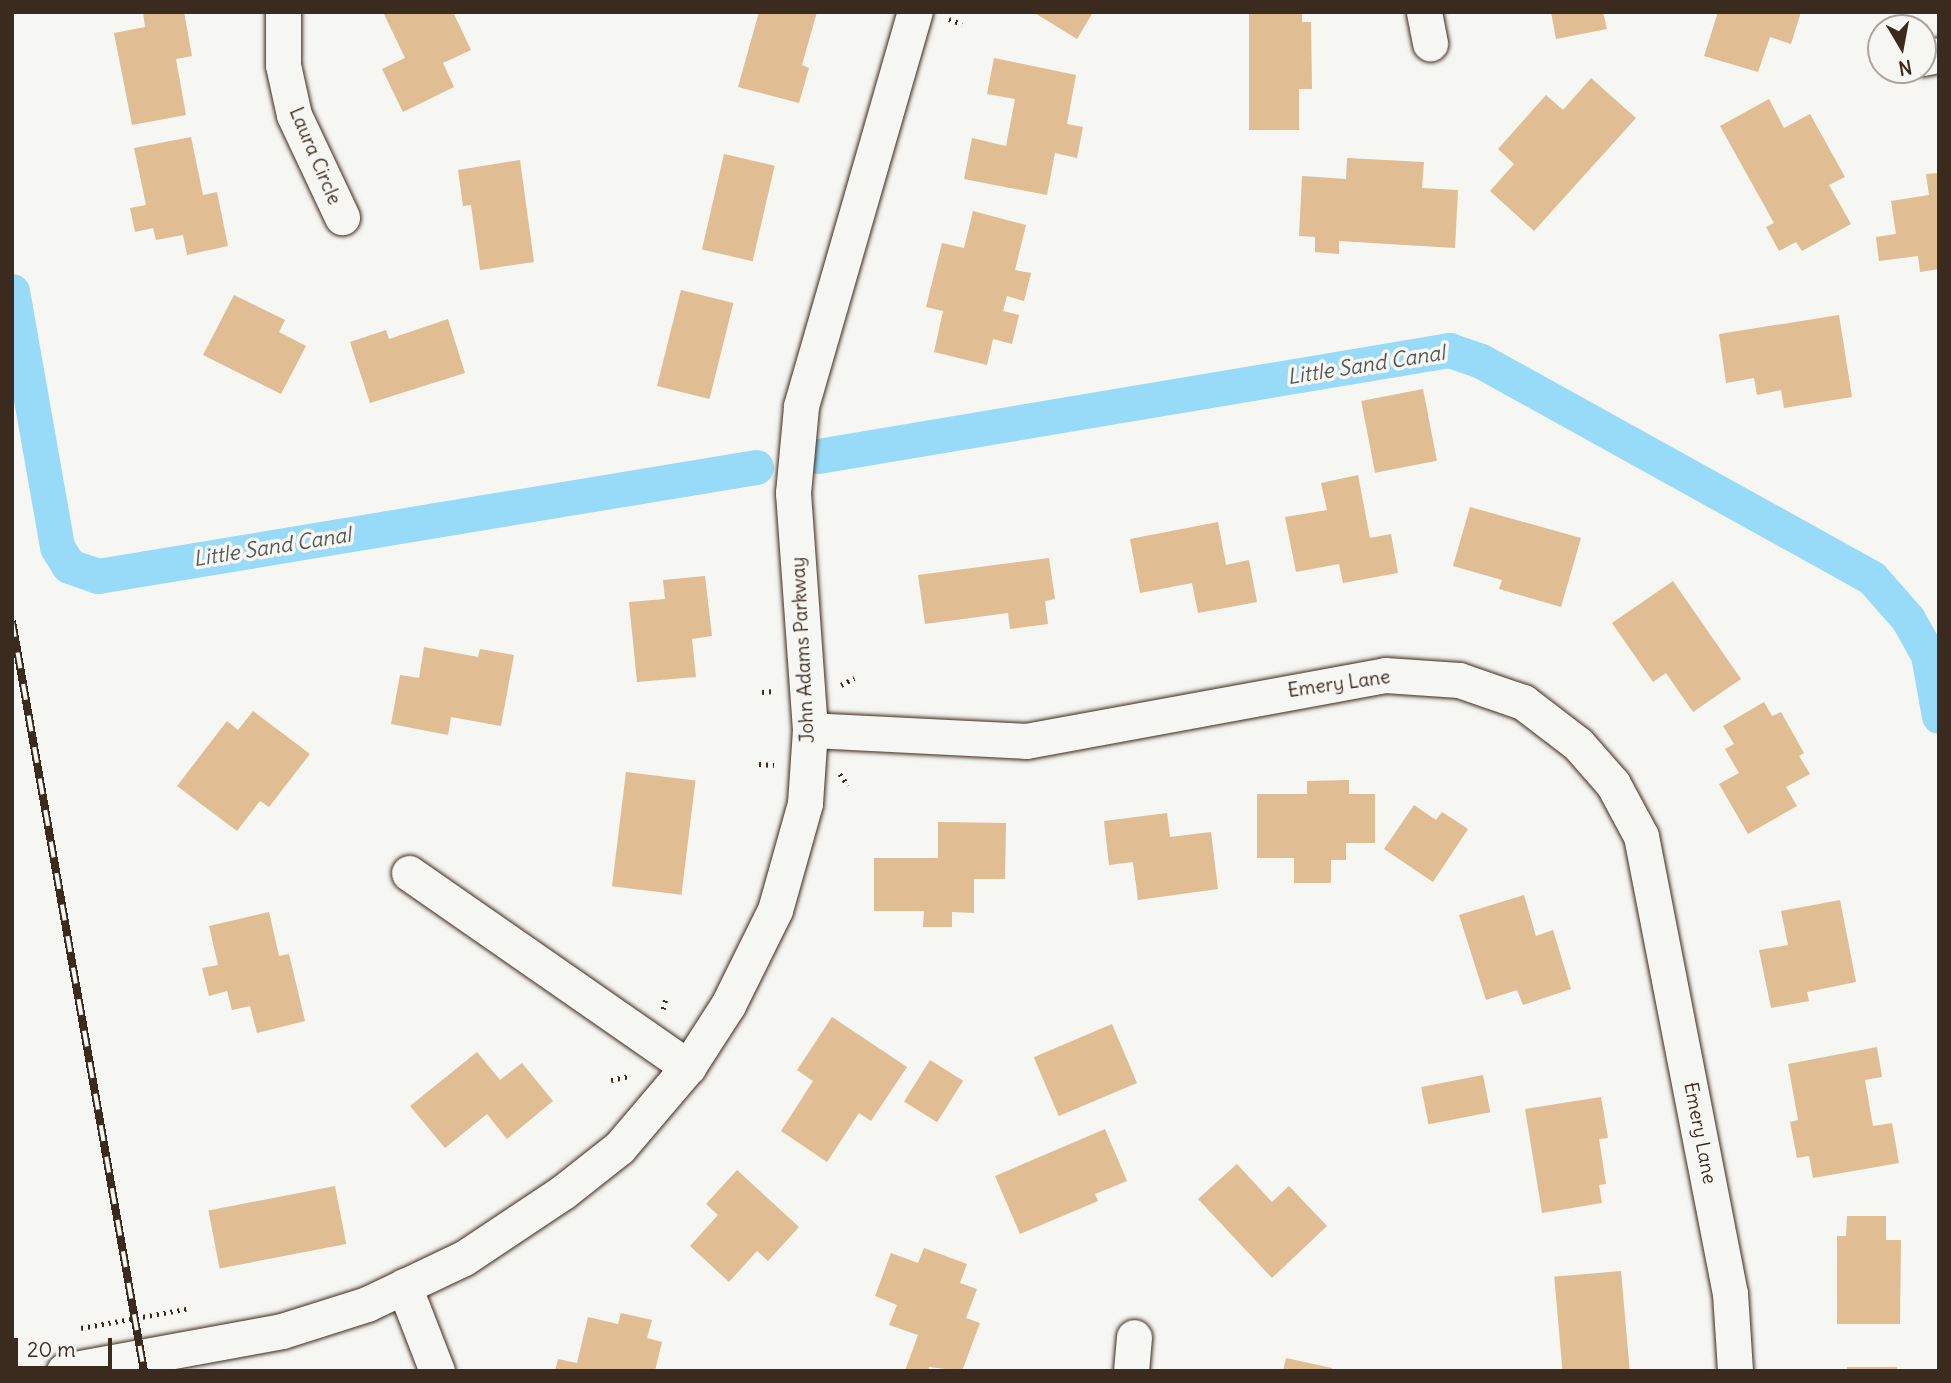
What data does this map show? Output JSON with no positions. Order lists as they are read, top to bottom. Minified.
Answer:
{"streets":{"street":["Laura Circle","John Adams Parkway","Emery Lane"]},"crossings":[["John Adams Parkway","Emery Lane"]],"water":["Little Sand Canal"],"scale_bar":"20 m","north":"bottom"}
